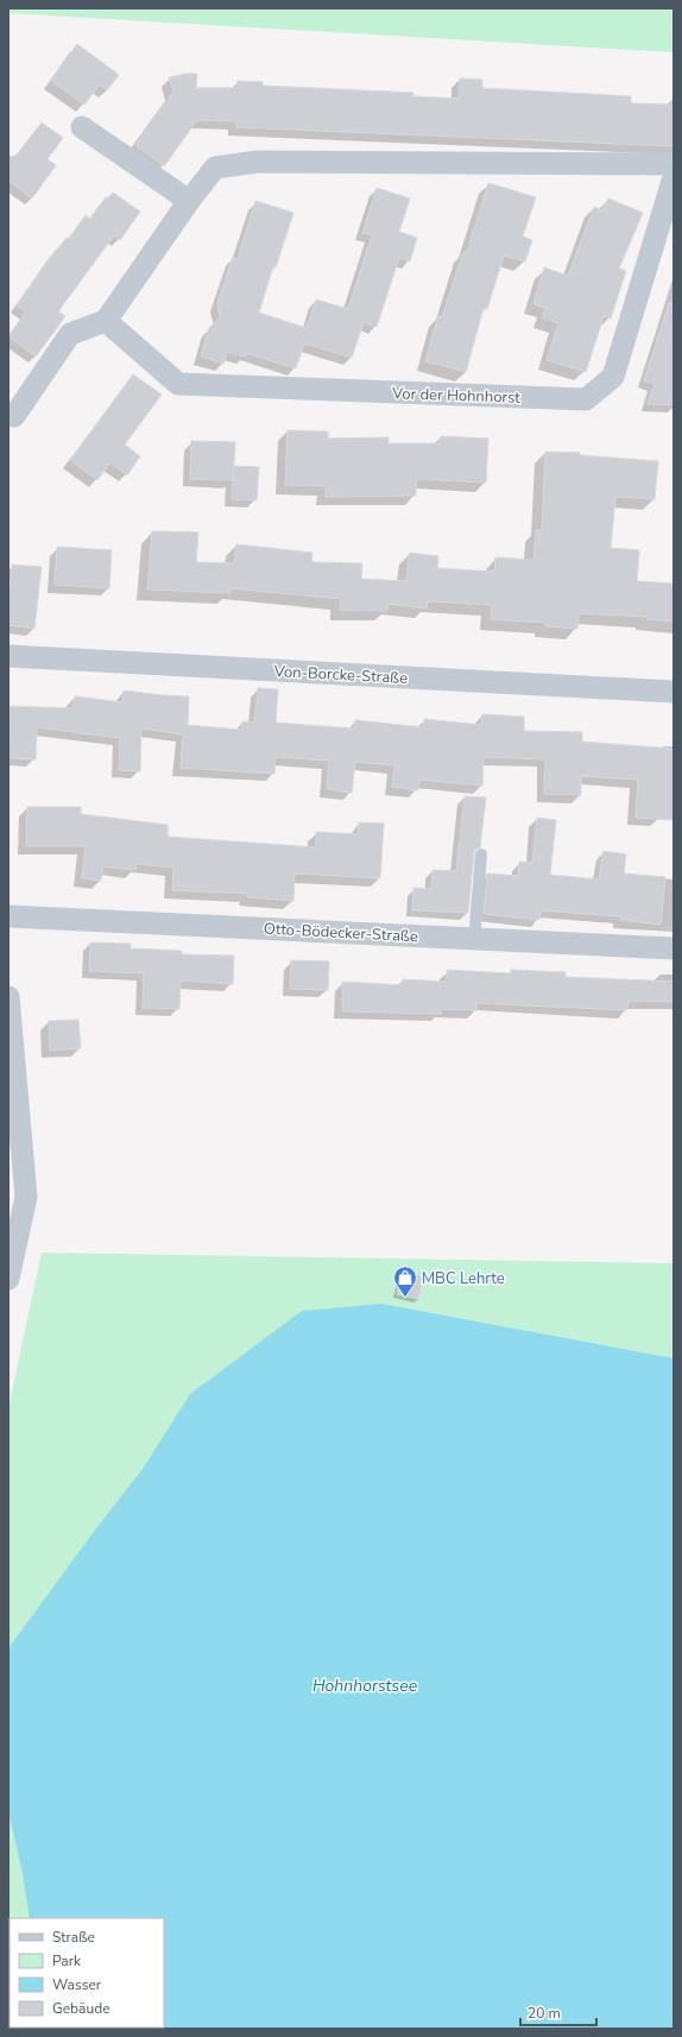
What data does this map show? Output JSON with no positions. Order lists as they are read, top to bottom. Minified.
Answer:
{"streets":{"street":["Vor der Hohnhorst","Von-Borcke-Straße","Otto-Bödecker-Straße"]},"water":["Hohnhorstsee"],"places":{"shop":["MBC Lehrte"]},"legend":["Straße","Park","Wasser","Gebäude"],"scale_bar":"20 m"}
